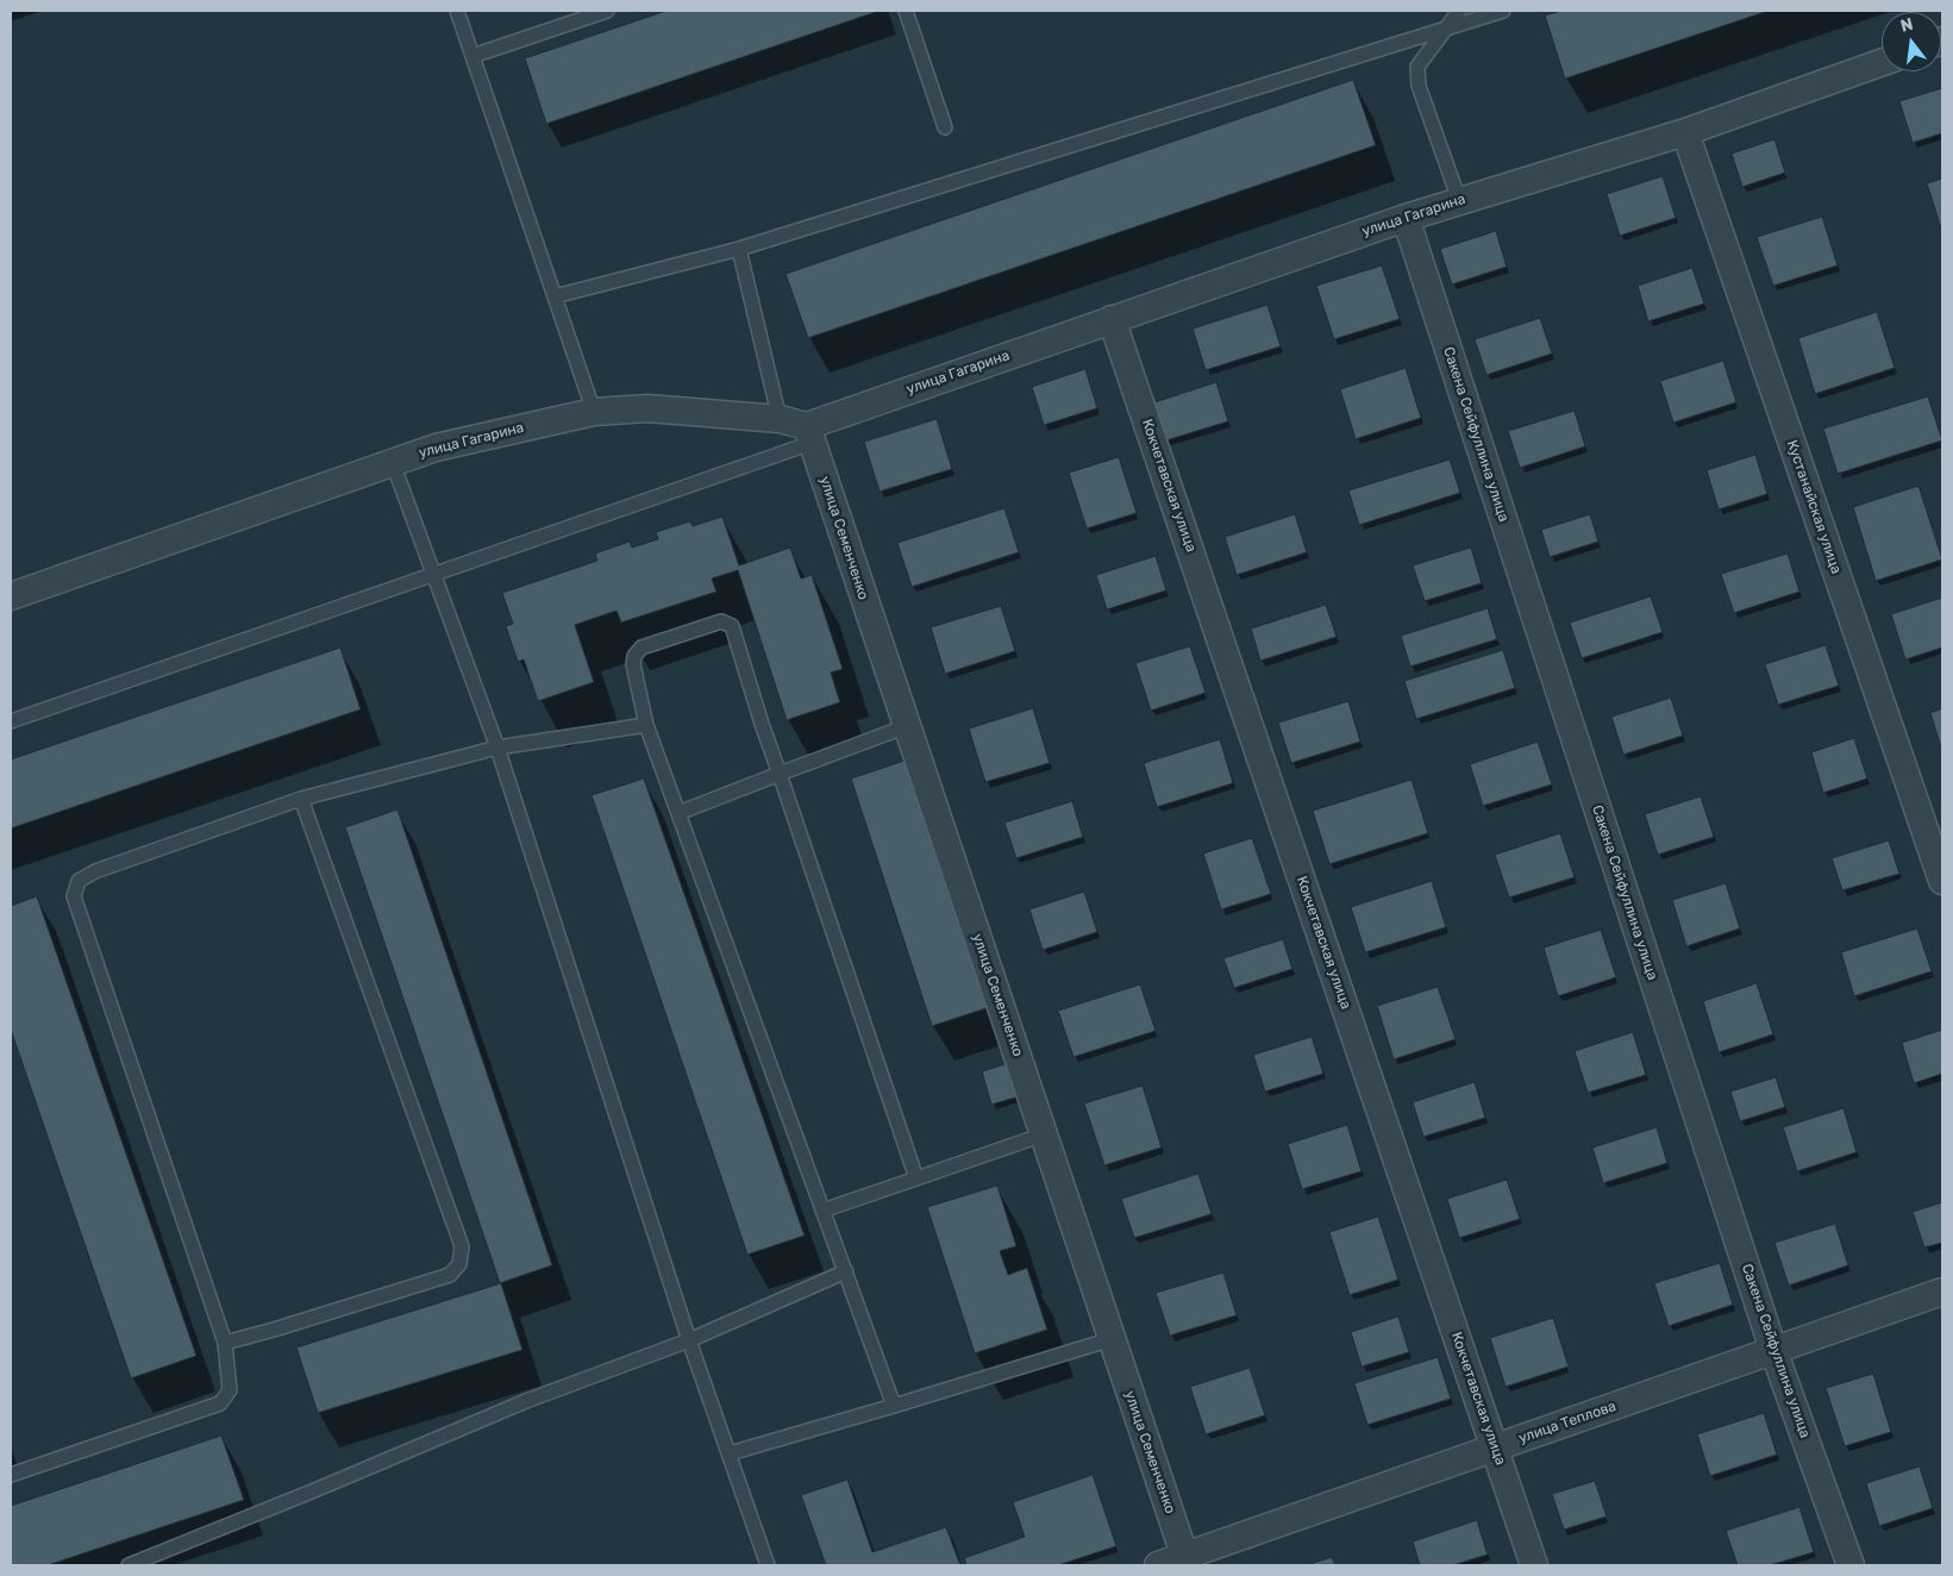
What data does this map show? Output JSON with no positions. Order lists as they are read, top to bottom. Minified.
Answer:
{"streets":{"street":["улица Гагарина","Сакена Сейфуллина улица","Кокчетавская улица","Кустанайская улица","улица Семенченко","улица Теплова"]},"crossings":[["улица Гагарина","Сакена Сейфуллина улица"],["улица Гагарина","Кокчетавская улица"],["улица Гагарина","Кустанайская улица"],["улица Гагарина","улица Семенченко"],["Сакена Сейфуллина улица","улица Теплова"],["Кокчетавская улица","улица Теплова"],["улица Семенченко","улица Теплова"]],"north":"top"}
